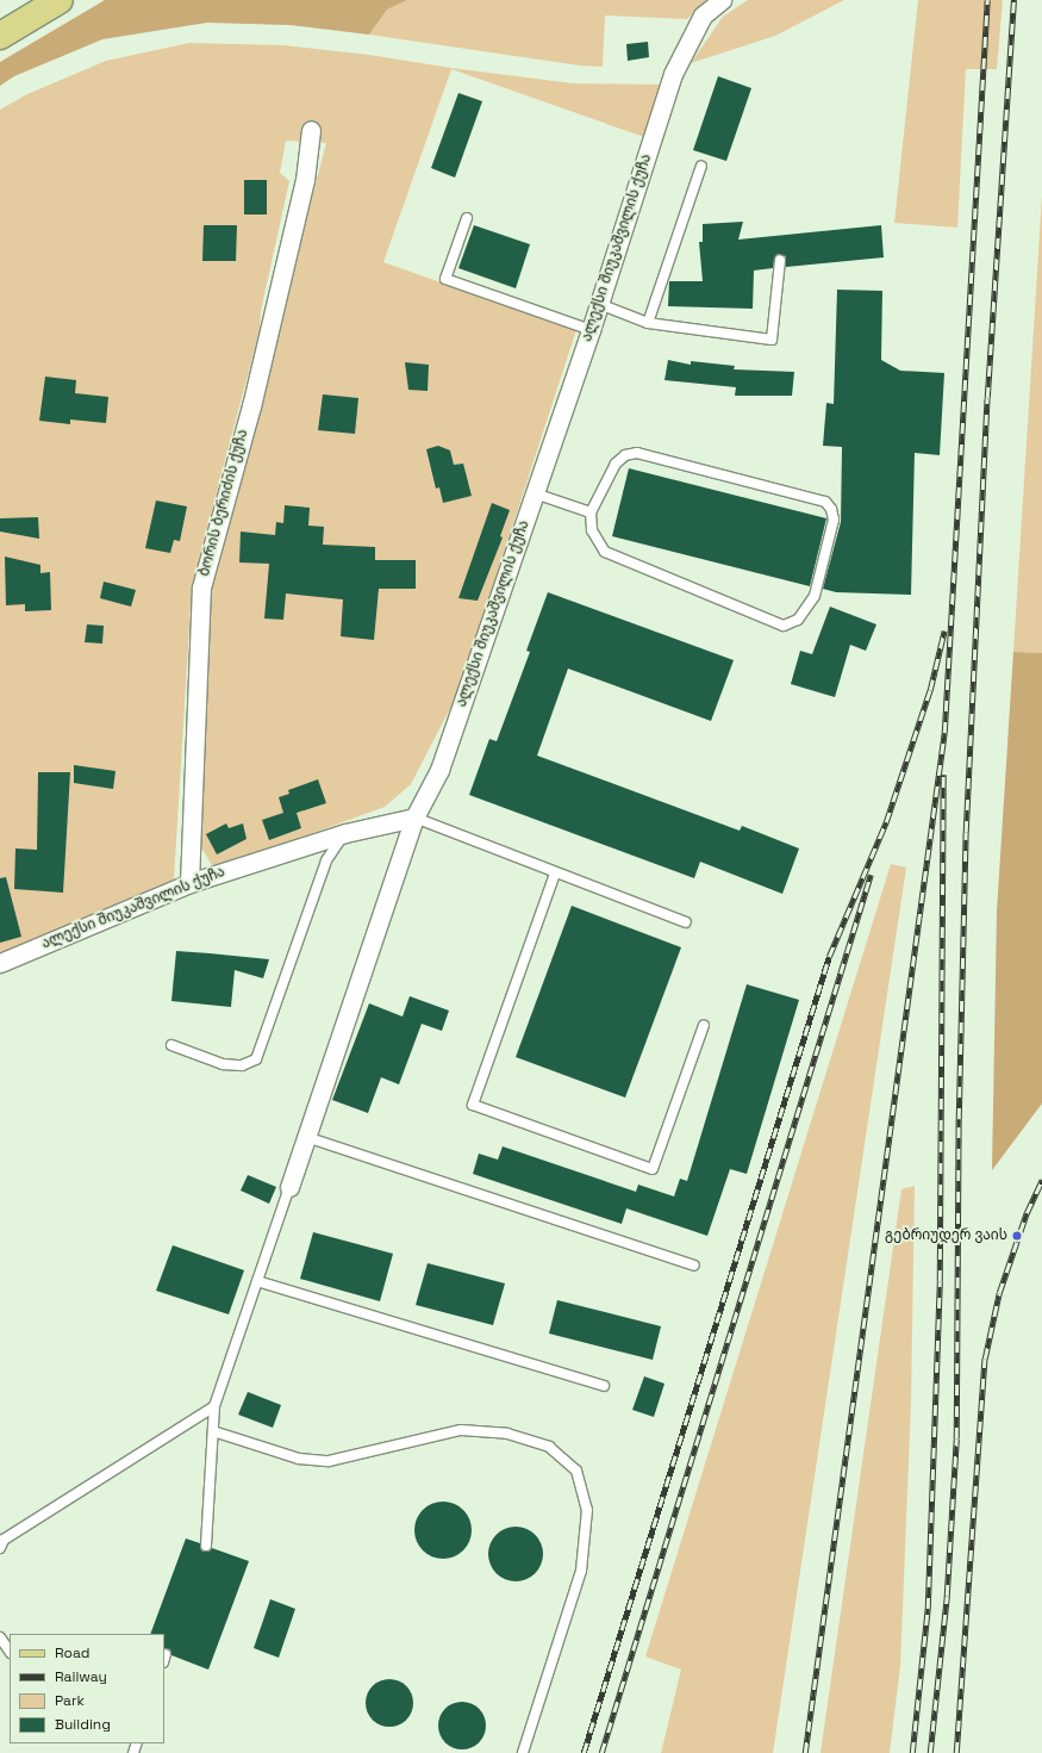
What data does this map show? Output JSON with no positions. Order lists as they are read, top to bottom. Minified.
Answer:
{"streets":{"street":["ალექსი შიუკაშვილის ქუჩა","ბორის ბერიძის ქუჩა"]},"crossings":[["ალექსი შიუკაშვილის ქუჩა","ბორის ბერიძის ქუჩა"]],"places":["გებრიუდერ ვაის"],"legend":["Road","Railway","Park","Building"]}
